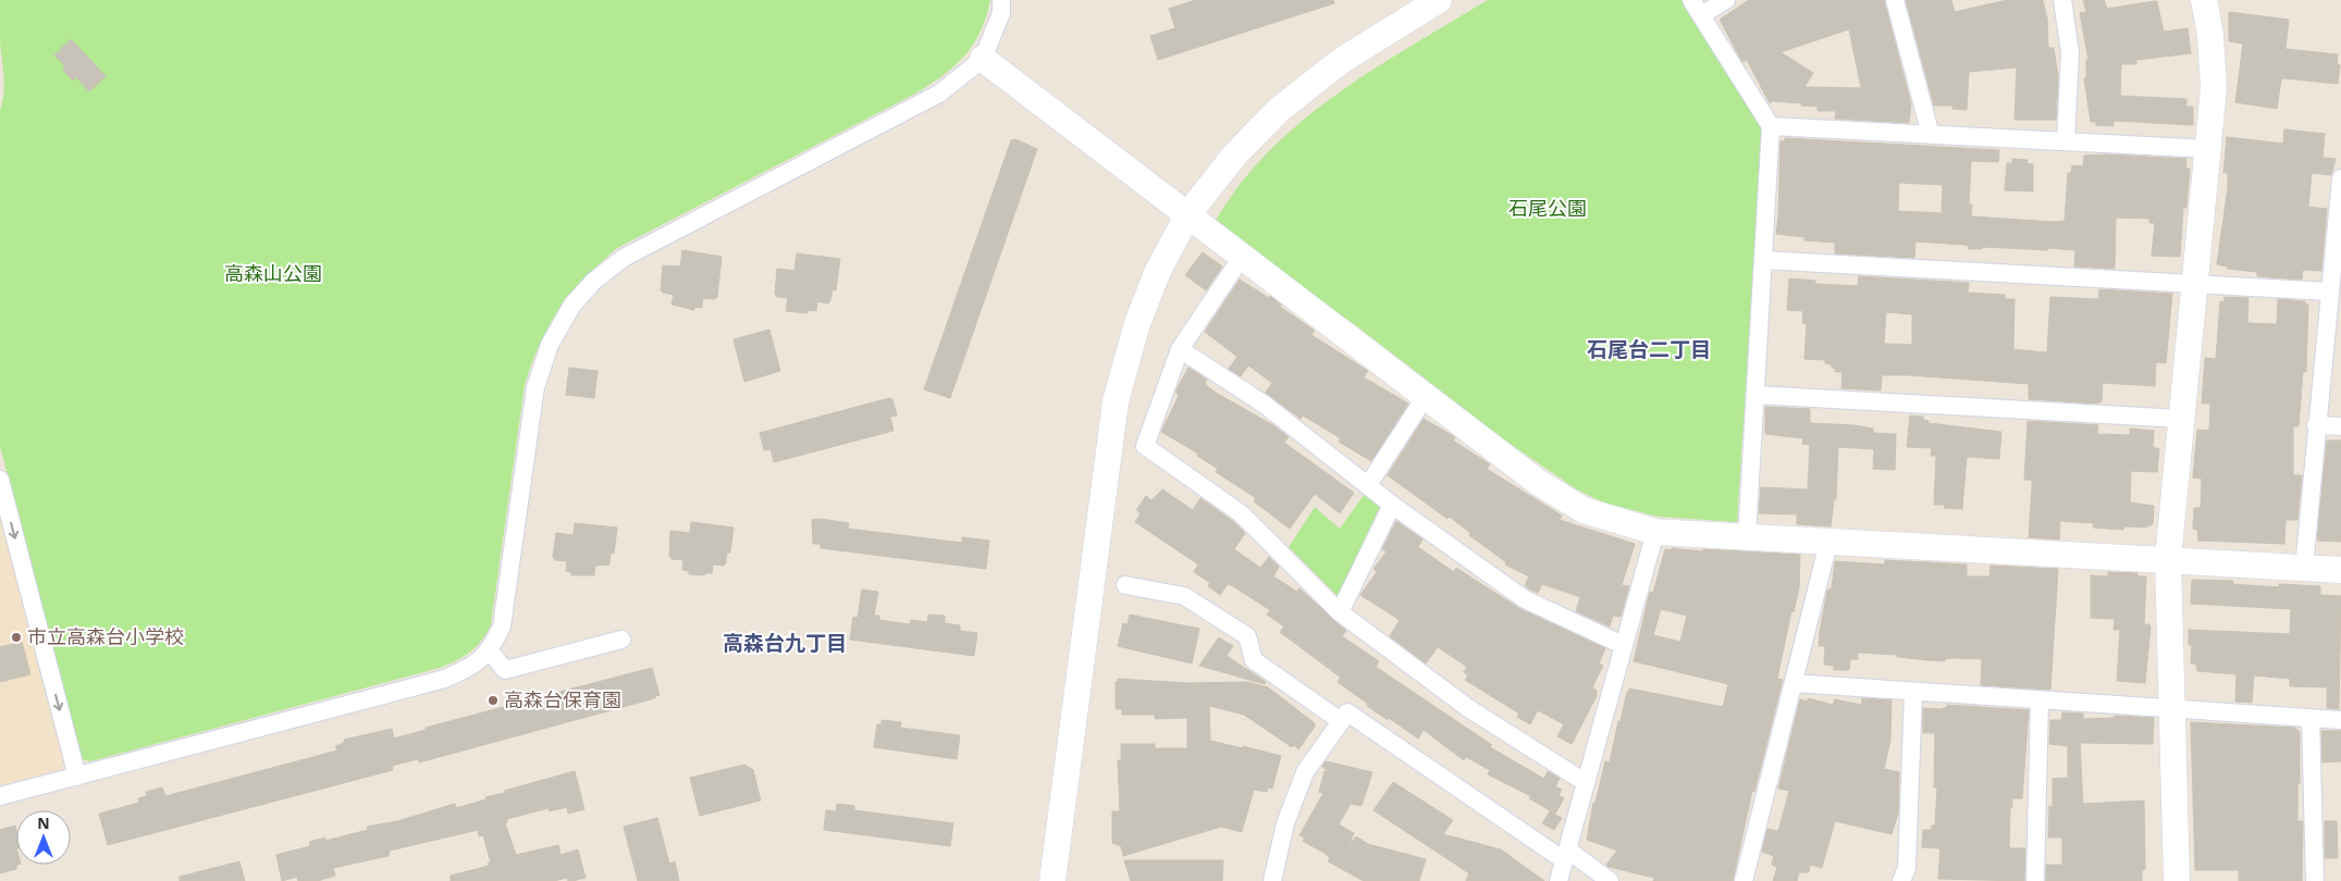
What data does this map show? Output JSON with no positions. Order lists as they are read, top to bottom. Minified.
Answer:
{"districts":["石尾台二丁目","高森台九丁目"],"parks":["石尾公園","高森山公園"],"places":["市立高森台小学校","高森台保育園"],"north":"top"}
